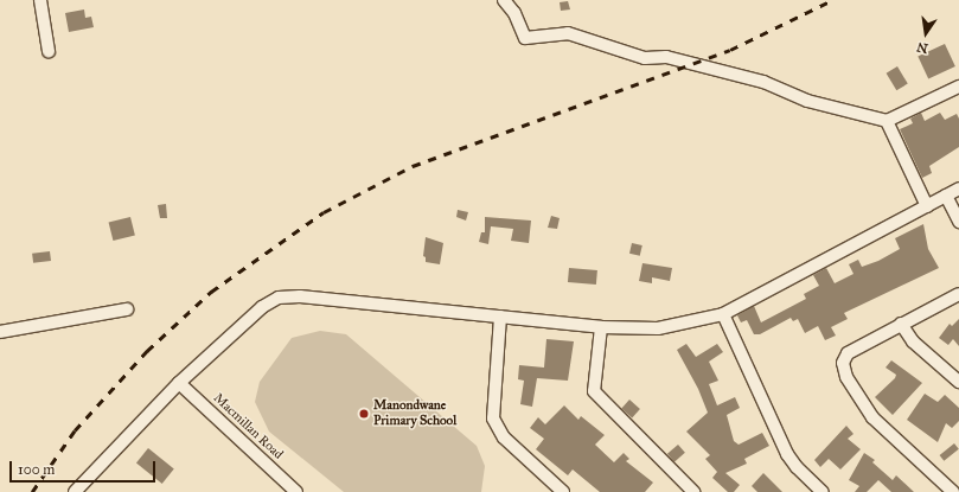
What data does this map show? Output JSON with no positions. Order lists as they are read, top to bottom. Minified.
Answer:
{"streets":{"street":["Macmillan Road"]},"places":["Manondwane Primary School"],"scale_bar":"100 m","north":"bottom"}
